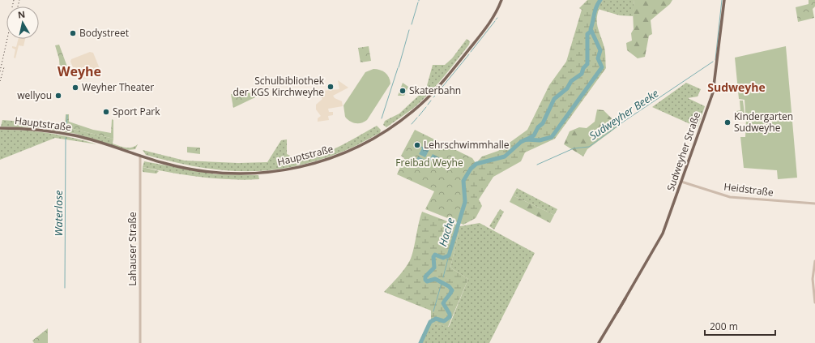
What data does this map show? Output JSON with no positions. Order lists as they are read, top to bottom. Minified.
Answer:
{"streets":{"main road":["Hauptstraße","Sudweyher Straße"],"street":["Heidstraße","Lahauser Straße"]},"crossings":[["Hauptstraße","Lahauser Straße"],["Sudweyher Straße","Heidstraße"]],"districts":["Weyhe","Sudweyhe"],"water":["Sudweyher Beeke","Waterlose","Hache"],"parks":["Freibad Weyhe"],"places":["Bodystreet","Schulbibliothek der KGS Kirchweyhe","Weyher Theater","Skaterbahn","wellyou","Sport Park","Kindergarten Sudweyhe","Lehrschwimmhalle"],"scale_bar":"200 m","north":"top"}
